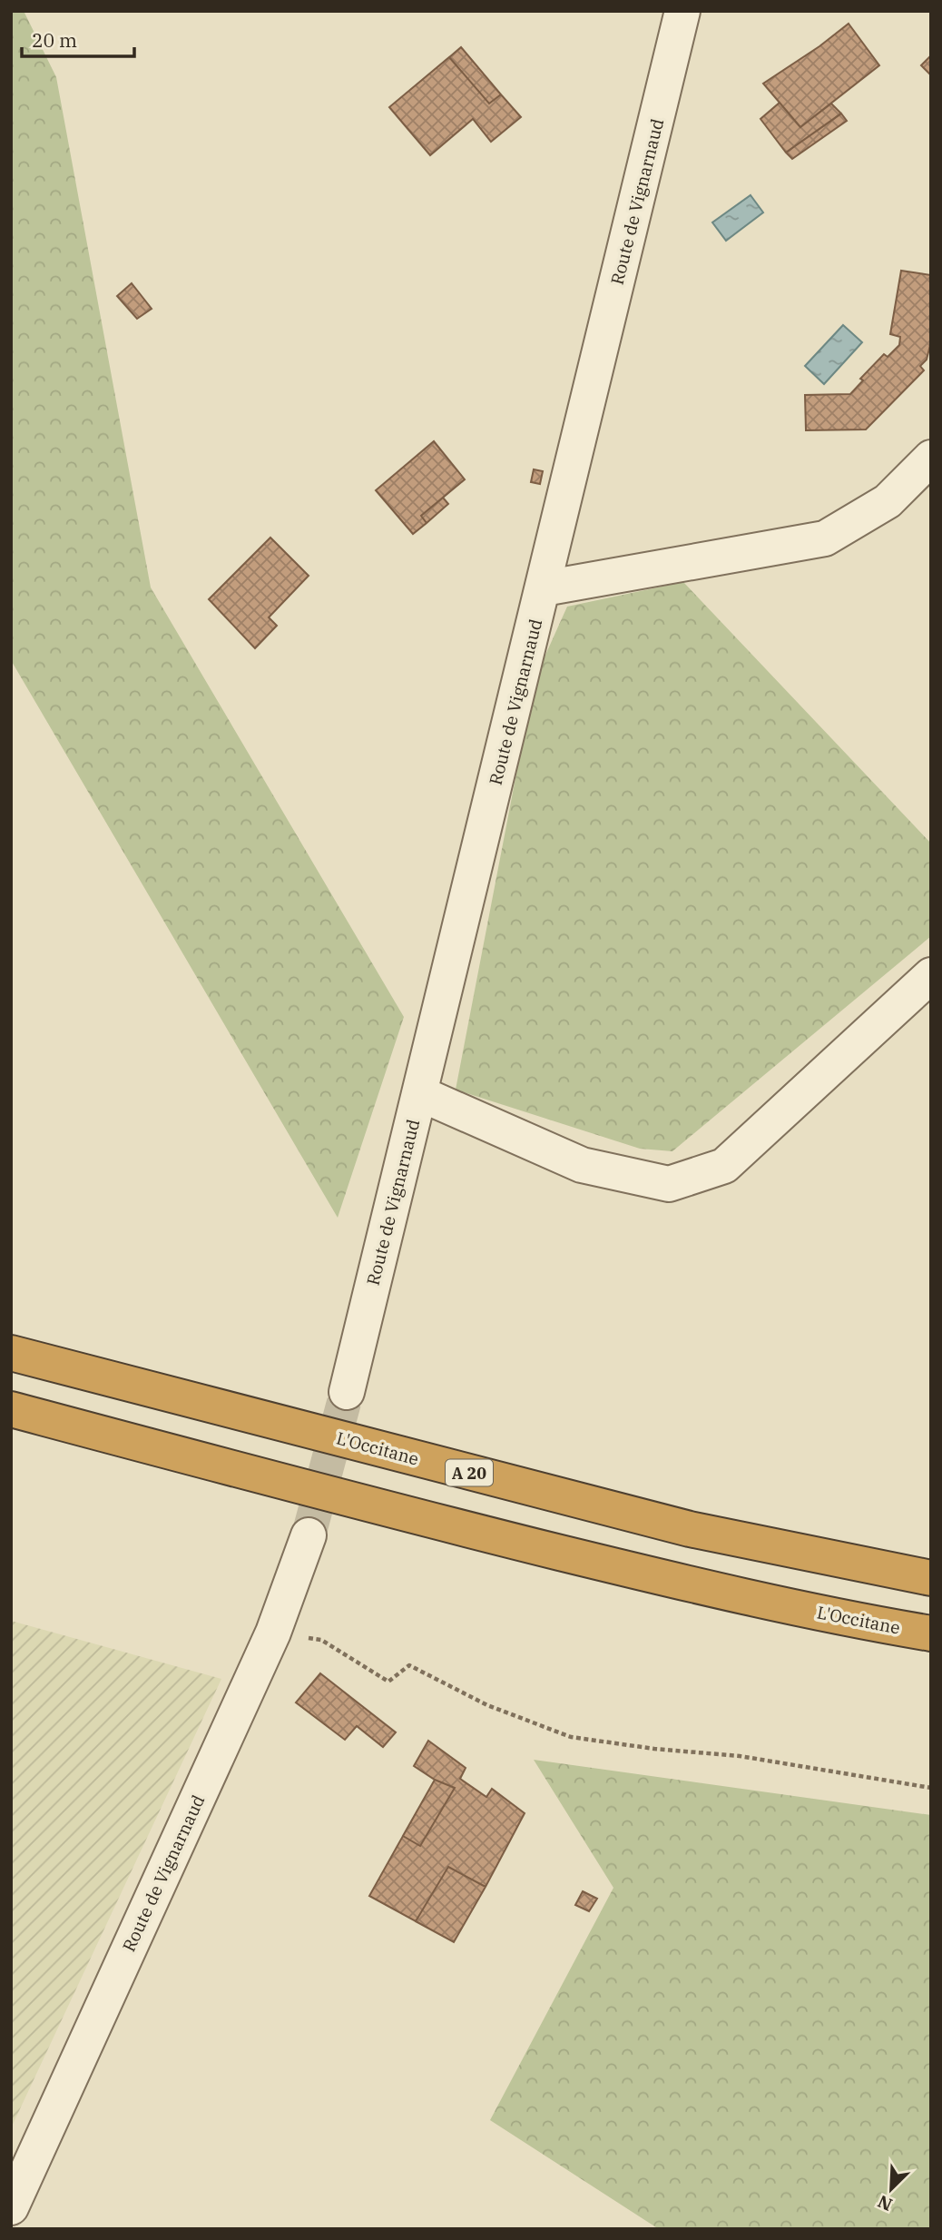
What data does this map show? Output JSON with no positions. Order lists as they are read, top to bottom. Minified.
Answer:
{"streets":{"highway":["L'Occitane","A 20"],"street":["Route de Vignarnaud"]},"scale_bar":"20 m","north":"bottom left"}
